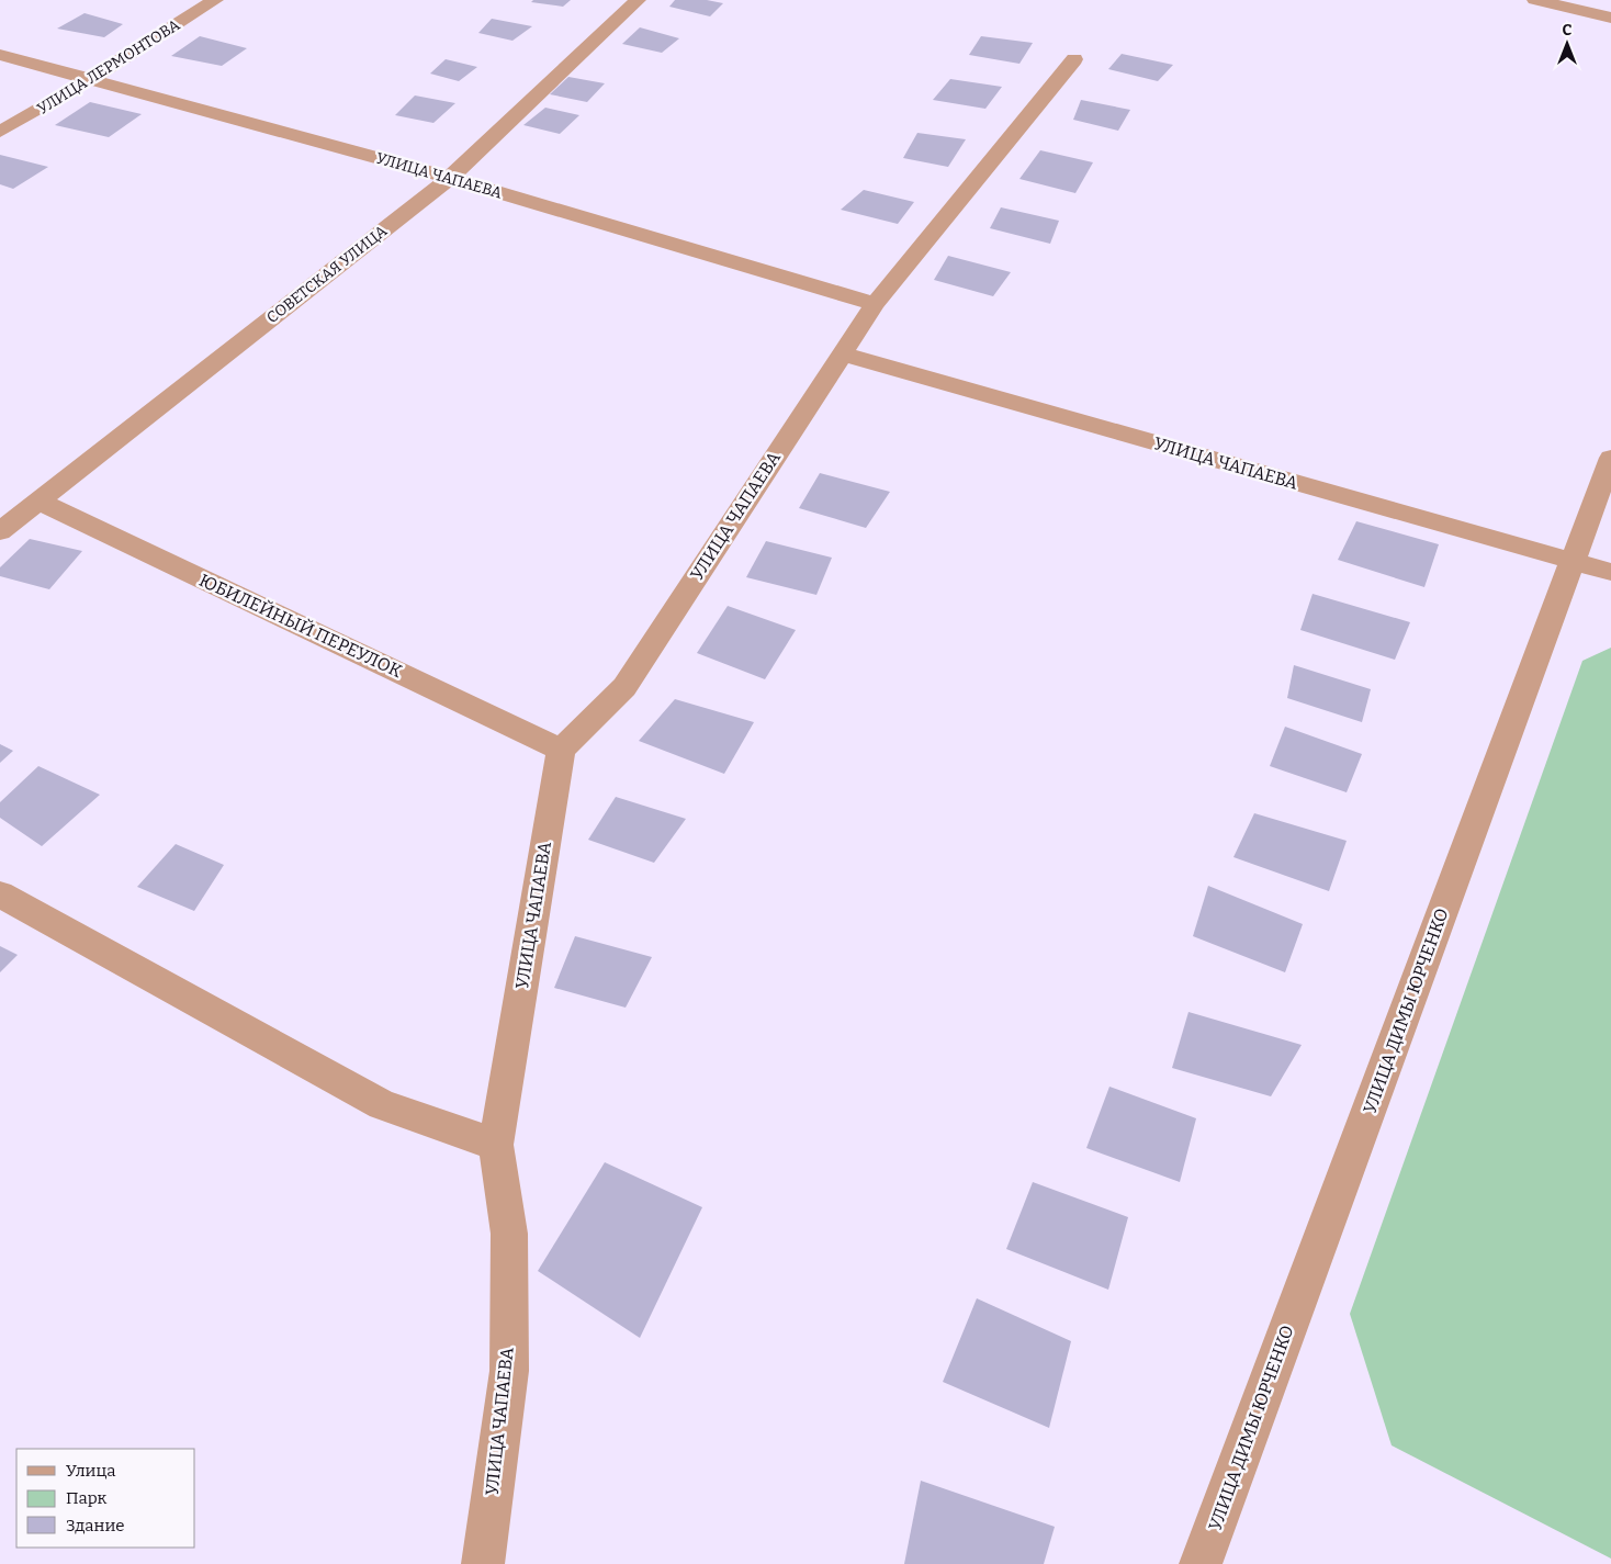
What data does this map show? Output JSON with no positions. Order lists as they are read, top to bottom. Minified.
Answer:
{"streets":{"street":["УЛИЦА ЛЕРМОНТОВА","УЛИЦА ЧАПАЕВА","СОВЕТСКАЯ УЛИЦА","ЮБИЛЕЙНЫЙ ПЕРЕУЛОК","УЛИЦА ДИМЫ ЮРЧЕНКО"]},"crossings":[["УЛИЦА ЛЕРМОНТОВА","УЛИЦА ЧАПАЕВА"],["УЛИЦА ЧАПАЕВА","СОВЕТСКАЯ УЛИЦА"],["УЛИЦА ЧАПАЕВА","ЮБИЛЕЙНЫЙ ПЕРЕУЛОК"],["УЛИЦА ЧАПАЕВА","УЛИЦА ДИМЫ ЮРЧЕНКО"],["СОВЕТСКАЯ УЛИЦА","ЮБИЛЕЙНЫЙ ПЕРЕУЛОК"]],"legend":["Улица","Парк","Здание"],"north":"top"}
